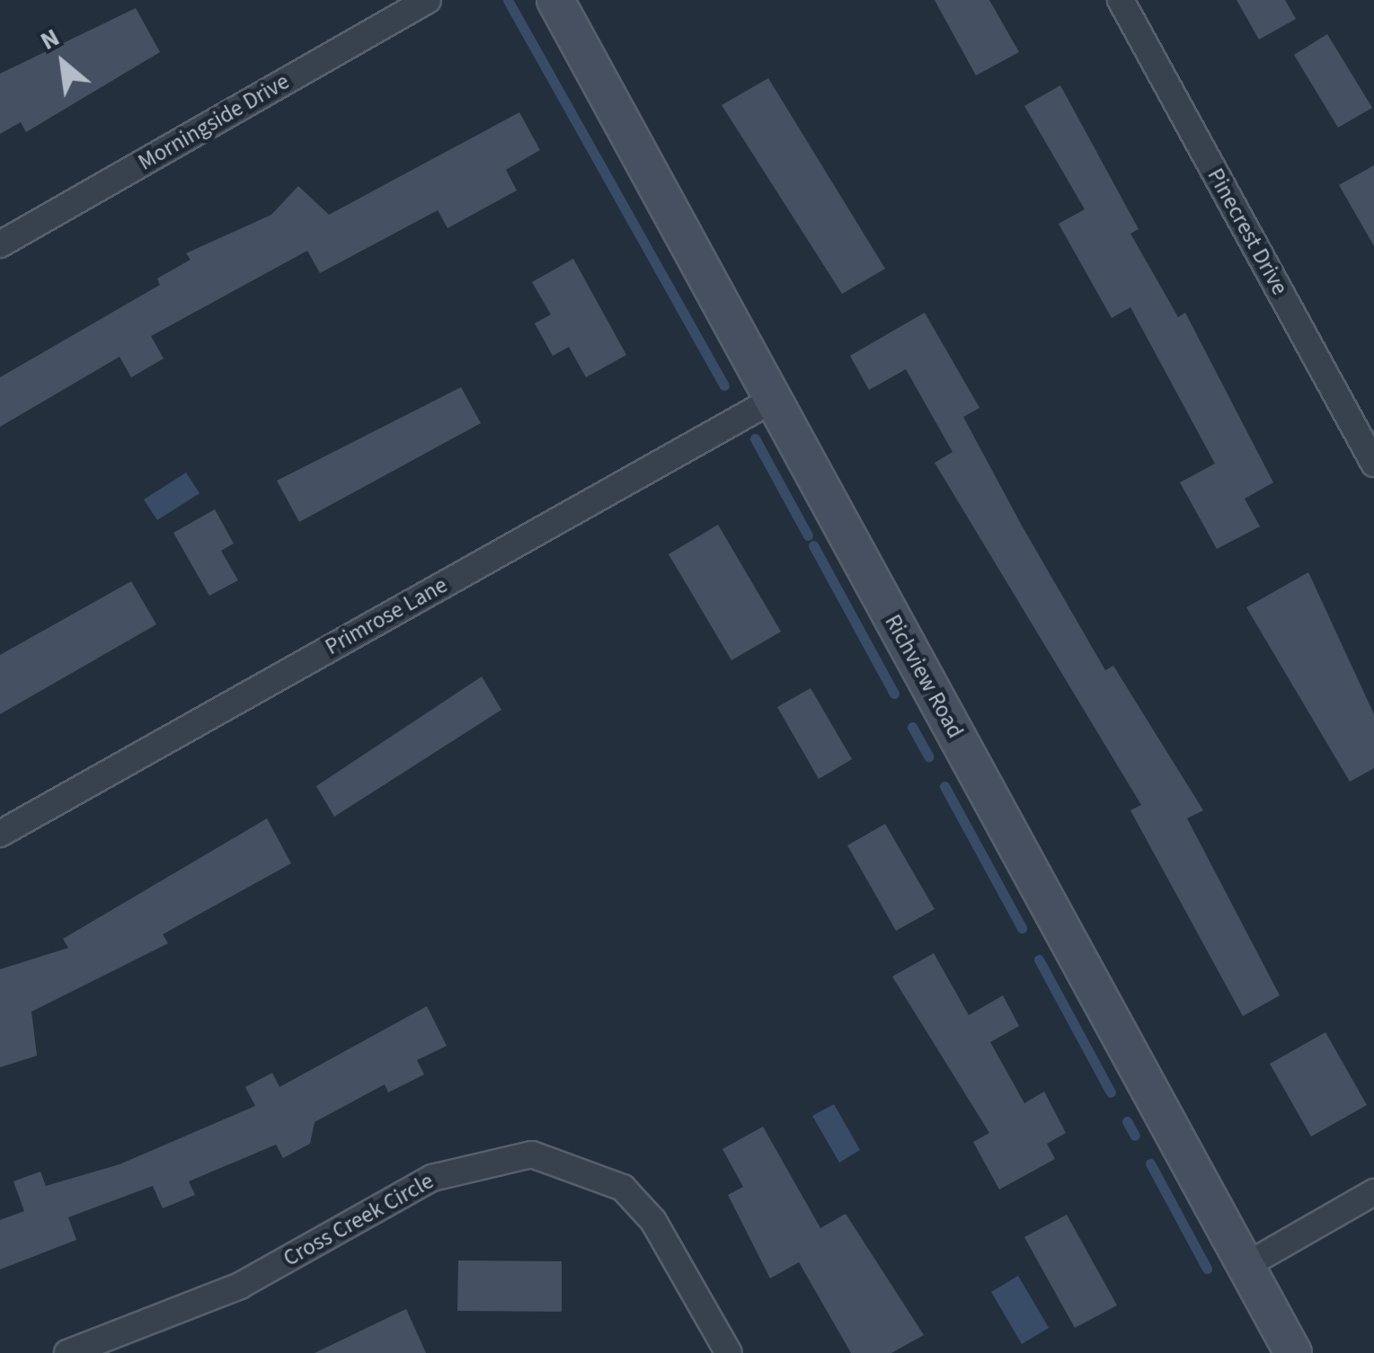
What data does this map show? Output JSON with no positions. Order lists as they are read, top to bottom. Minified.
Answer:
{"streets":{"street":["Morningside Drive","Pinecrest Drive","Primrose Lane","Richview Road","Cross Creek Circle"]},"crossings":[["Primrose Lane","Richview Road"]],"north":"top left"}
